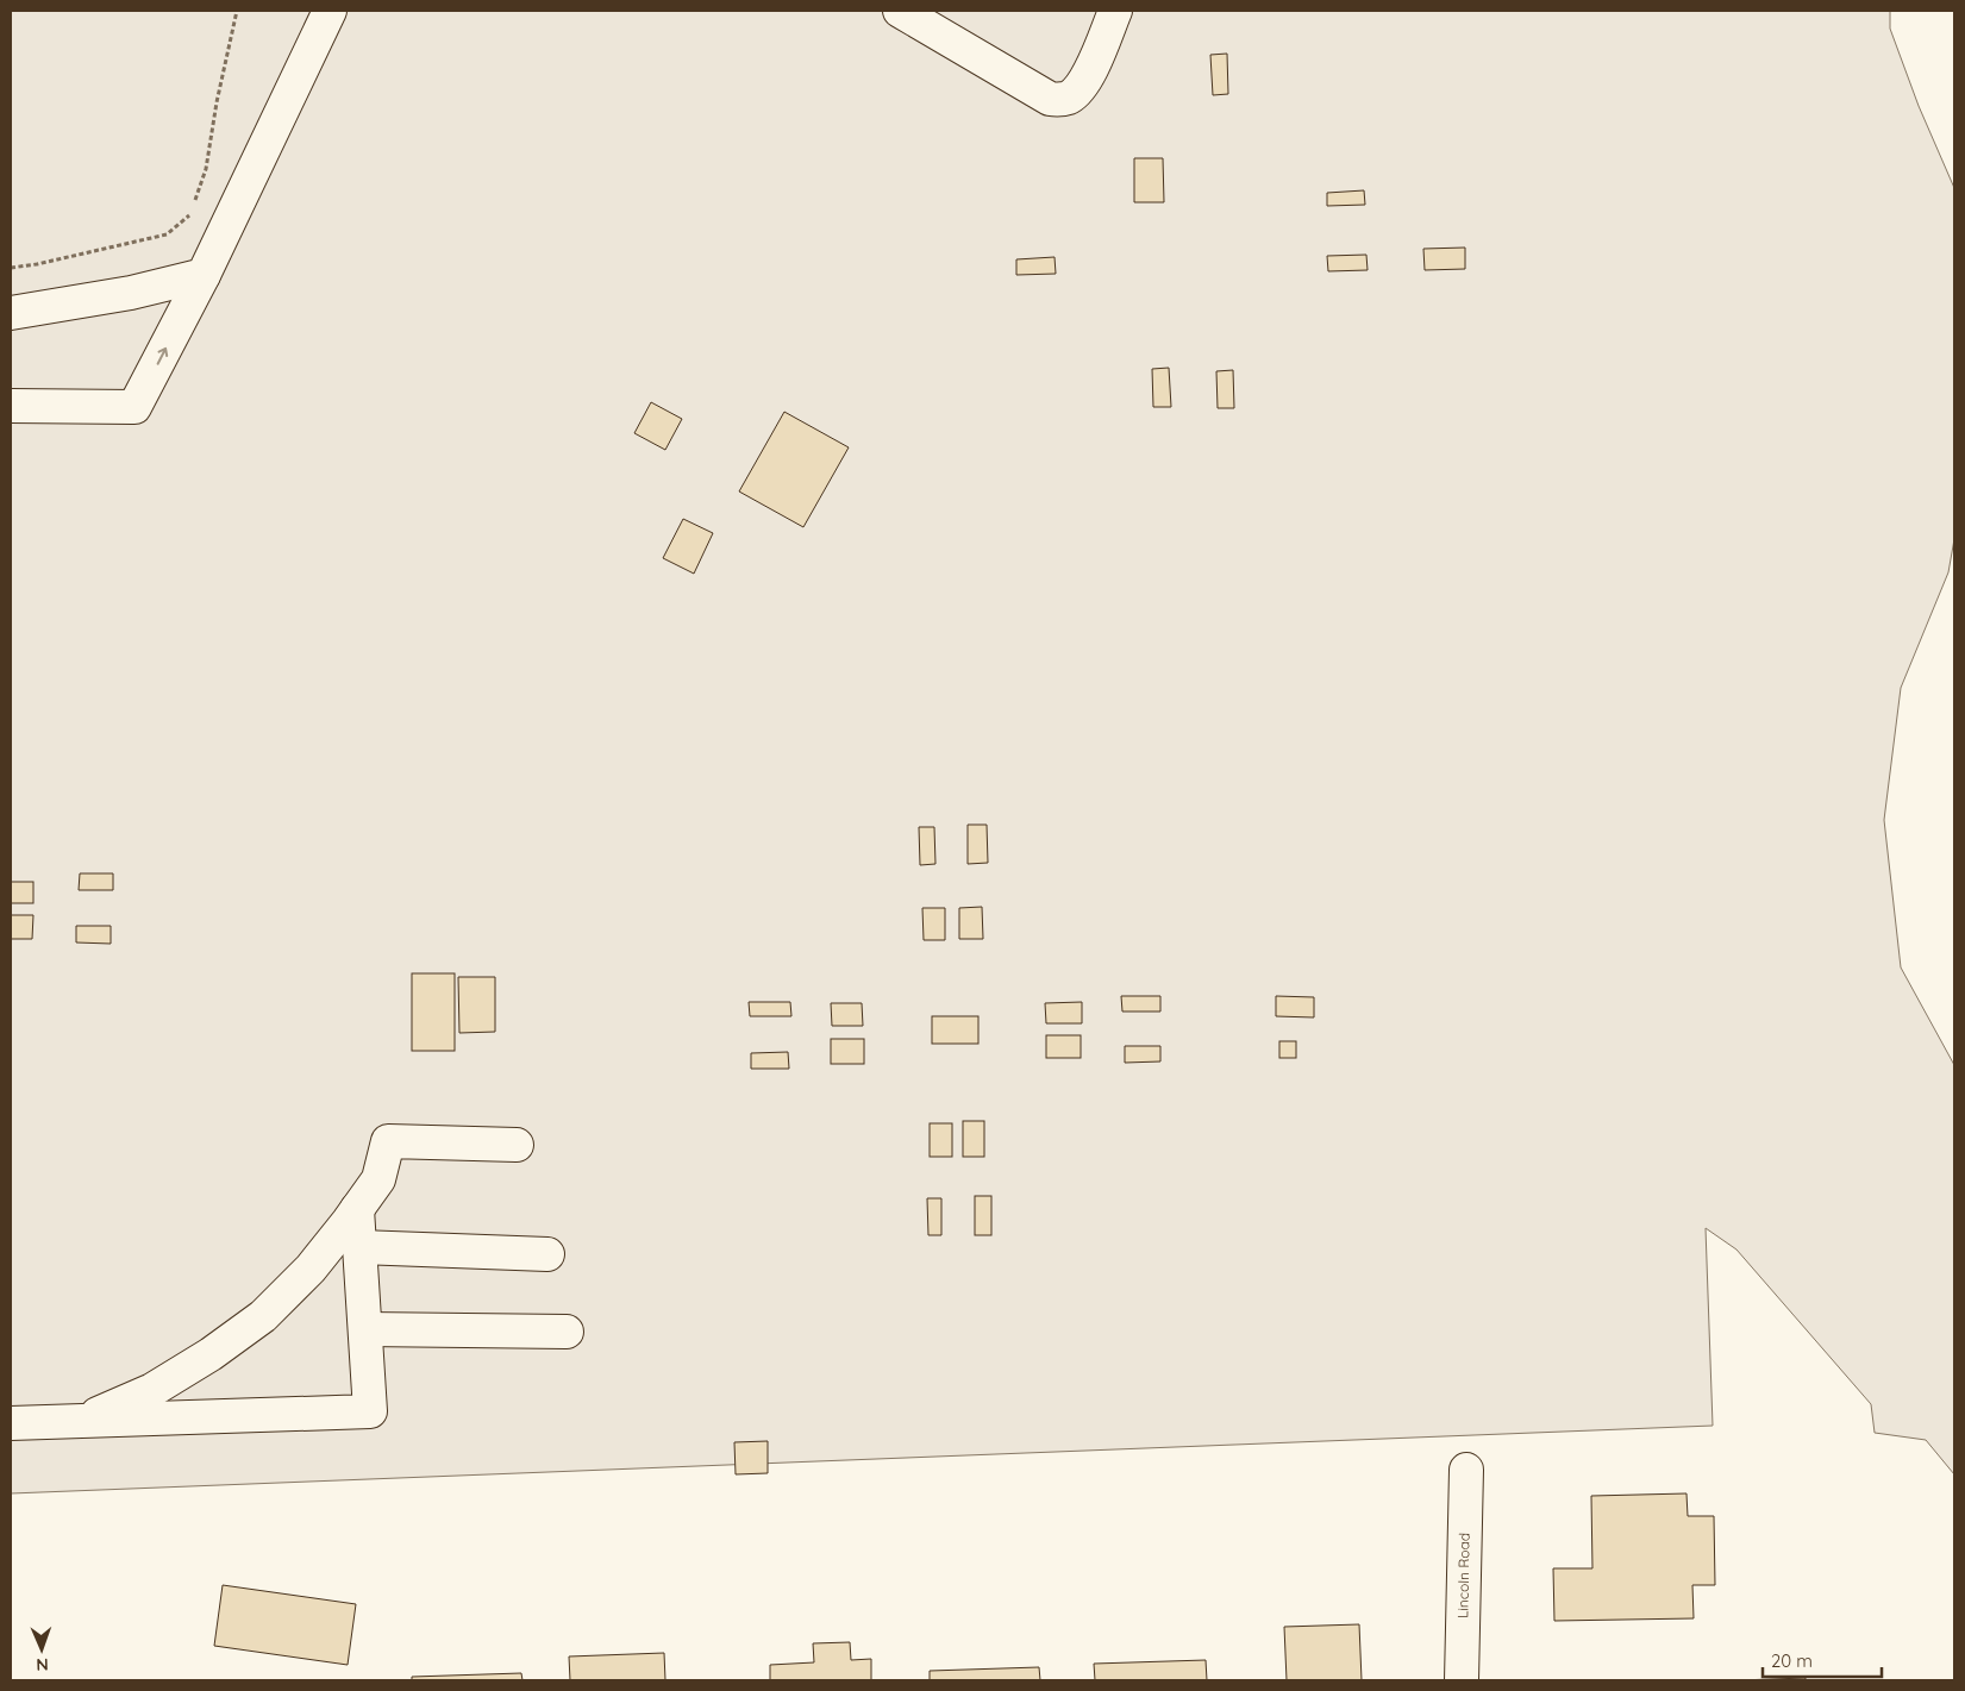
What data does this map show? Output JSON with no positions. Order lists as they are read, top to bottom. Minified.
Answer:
{"streets":{"street":["Lincoln Road"]},"scale_bar":"20 m","north":"bottom"}
